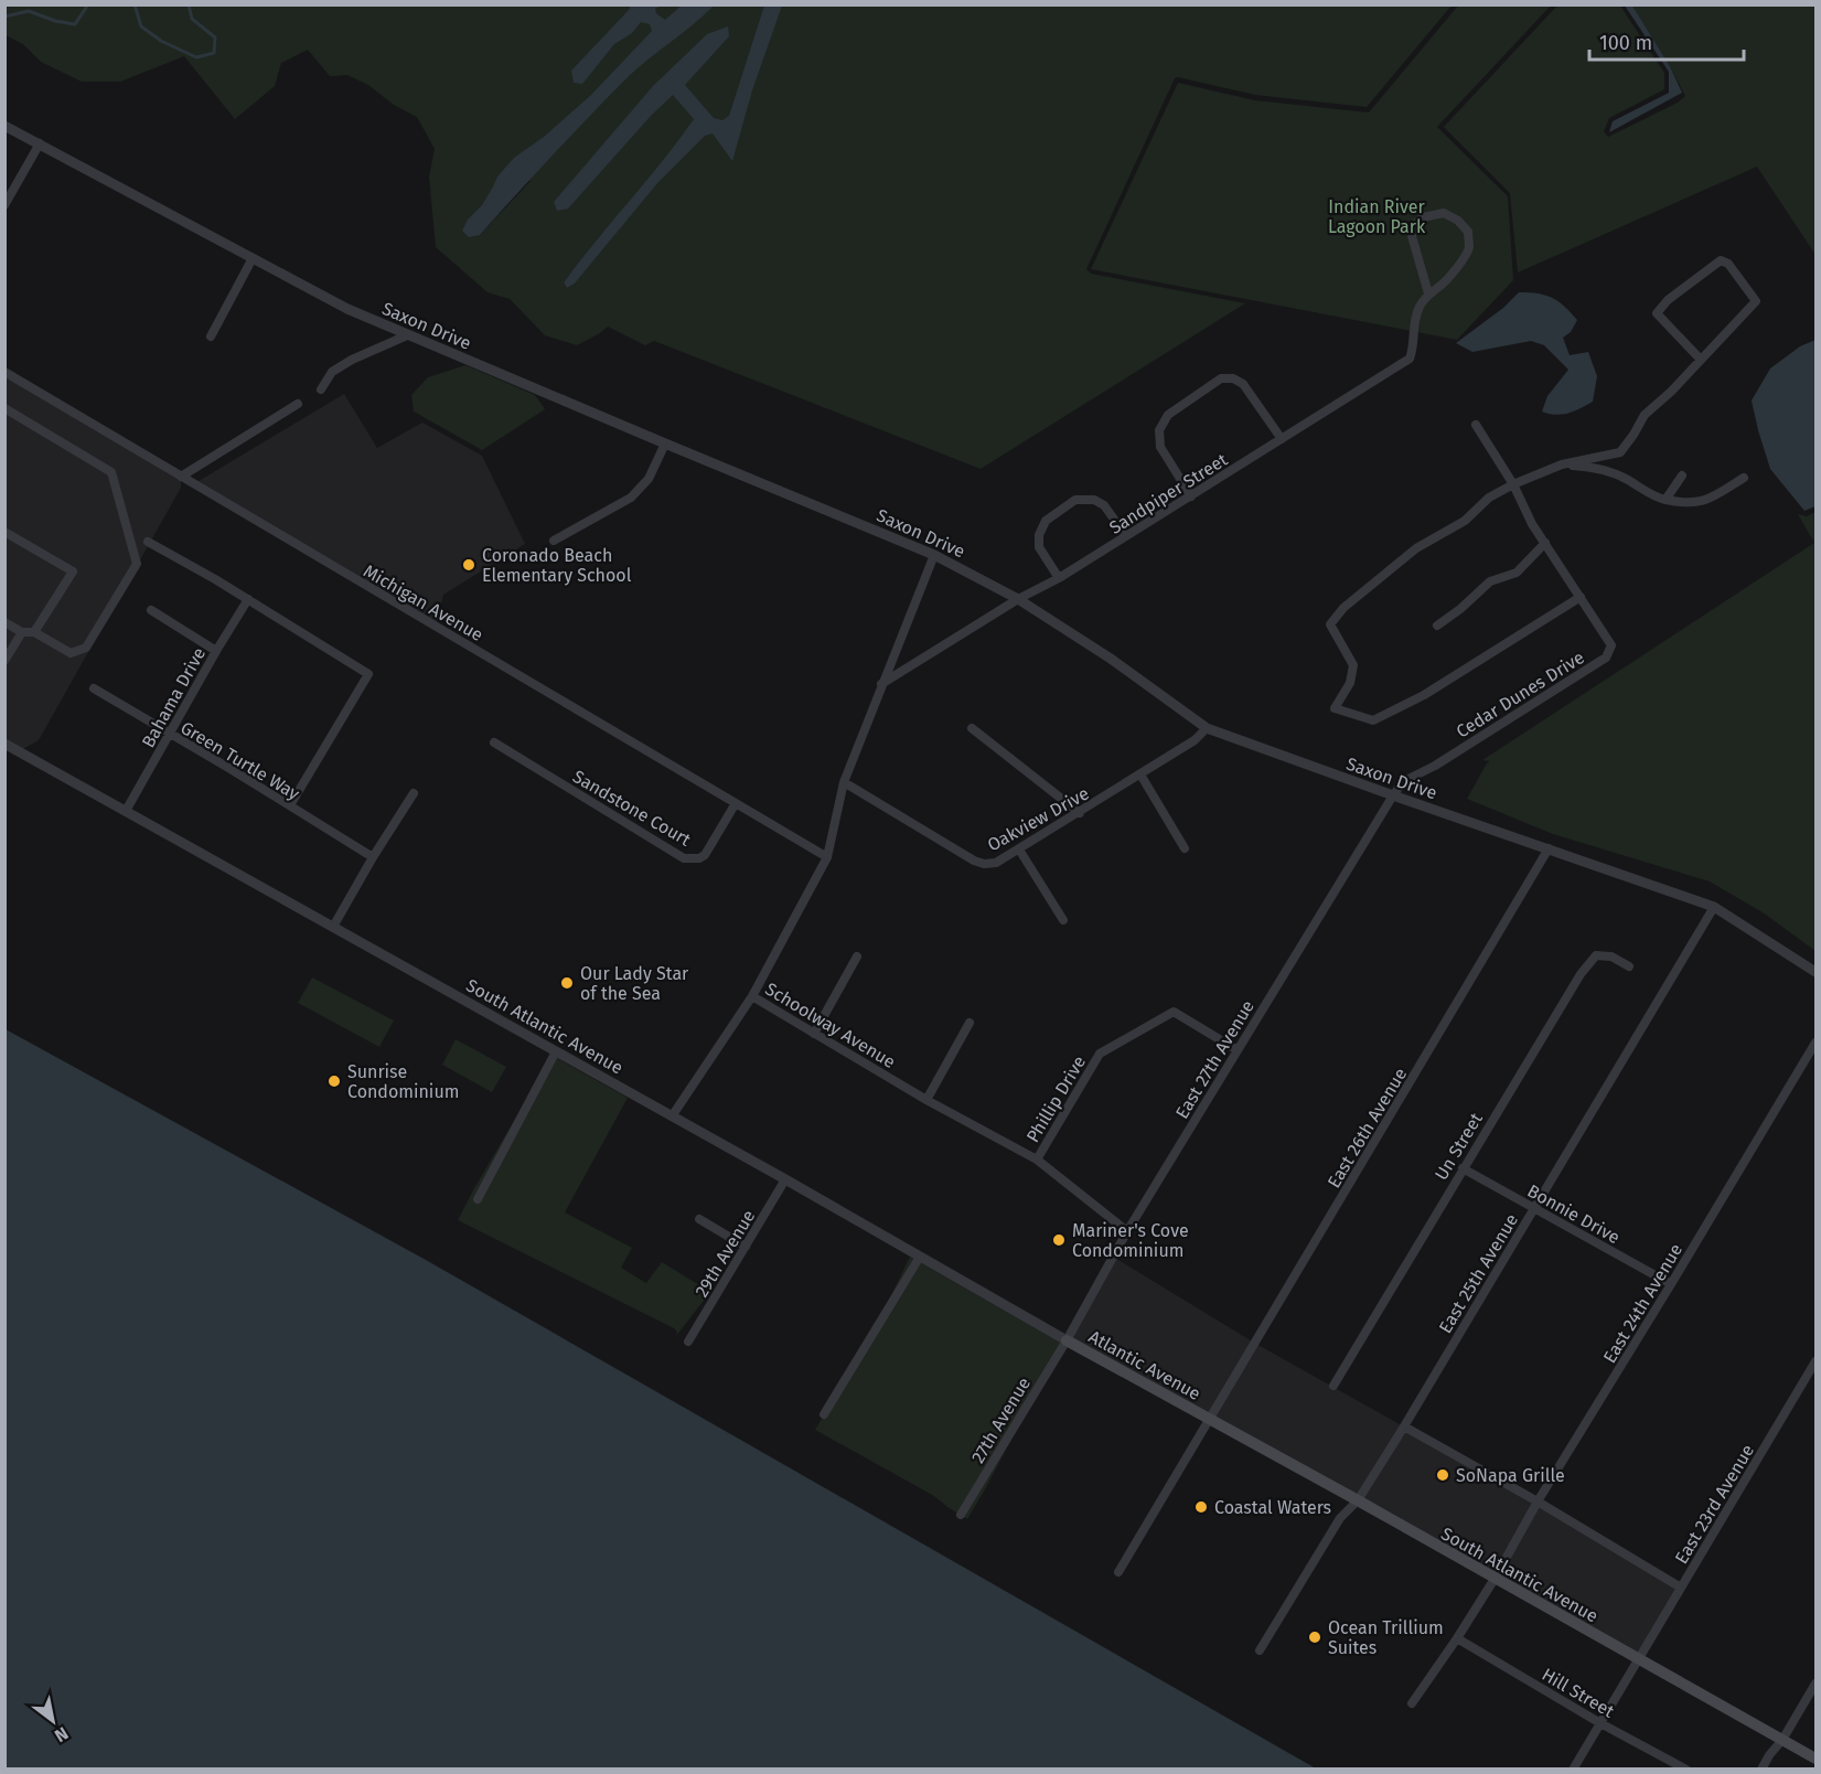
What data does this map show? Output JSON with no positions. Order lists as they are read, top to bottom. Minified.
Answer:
{"streets":{"main road":["South Atlantic Avenue","Atlantic Avenue"],"street":["Saxon Drive","Sandpiper Street","Michigan Avenue","Cedar Dunes Drive","Bahama Drive","Green Turtle Way","Sandstone Court","Oakview Drive","Schoolway Avenue","East 27th Avenue","Phillip Drive","East 26th Avenue","Un Street","Bonnie Drive","29th Avenue","East 25th Avenue","East 24th Avenue","27th Avenue","East 23rd Avenue","Hill Street"]},"crossings":[["Saxon Drive","Sandpiper Street"],["Saxon Drive","Cedar Dunes Drive"],["Saxon Drive","Oakview Drive"],["Saxon Drive","Schoolway Avenue"],["Saxon Drive","East 27th Avenue"],["Saxon Drive","East 26th Avenue"],["Saxon Drive","East 25th Avenue"],["Sandpiper Street","Schoolway Avenue"],["Michigan Avenue","Sandstone Court"],["Michigan Avenue","Schoolway Avenue"],["Cedar Dunes Drive","East 27th Avenue"],["Bahama Drive","Green Turtle Way"],["Bahama Drive","South Atlantic Avenue"],["Oakview Drive","Schoolway Avenue"],["Schoolway Avenue","East 27th Avenue"],["Schoolway Avenue","Phillip Drive"],["South Atlantic Avenue","East 27th Avenue"],["South Atlantic Avenue","East 26th Avenue"],["South Atlantic Avenue","29th Avenue"],["South Atlantic Avenue","East 25th Avenue"],["South Atlantic Avenue","East 24th Avenue"],["South Atlantic Avenue","Atlantic Avenue"],["South Atlantic Avenue","27th Avenue"],["South Atlantic Avenue","East 23rd Avenue"],["East 27th Avenue","Phillip Drive"],["East 27th Avenue","Atlantic Avenue"],["East 27th Avenue","27th Avenue"],["East 26th Avenue","Atlantic Avenue"],["Un Street","Bonnie Drive"],["Bonnie Drive","East 25th Avenue"],["Bonnie Drive","East 24th Avenue"],["East 24th Avenue","Hill Street"],["Atlantic Avenue","27th Avenue"],["East 23rd Avenue","Hill Street"]],"parks":["Indian River Lagoon Park"],"places":["Coronado Beach Elementary School","Our Lady Star of the Sea","Sunrise Condominium","Mariner's Cove Condominium","SoNapa Grille","Coastal Waters","Ocean Trillium Suites"],"scale_bar":"100 m","north":"bottom right"}
